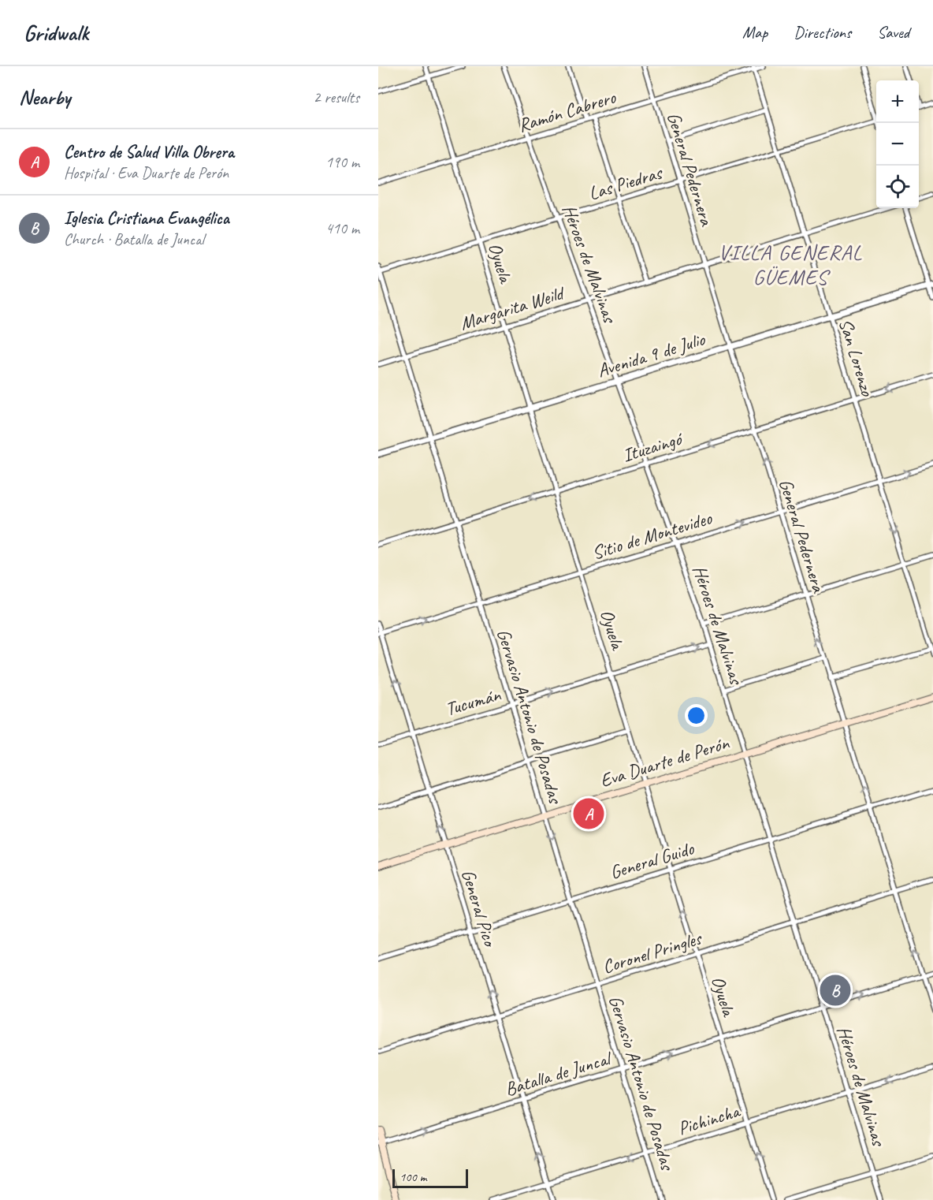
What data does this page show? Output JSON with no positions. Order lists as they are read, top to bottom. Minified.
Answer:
{"streets":{"main road":["Eva Duarte de Perón"],"street":["Ramón Cabrero","General Pedernera","Las Piedras","Oyuela","Héroes de Malvinas","Margarita Weild","Avenida 9 de Julio","San Lorenzo","Ituzaingó","Sitio de Montevideo","Tucumán","Gervasio Antonio de Posadas","General Guido","General Pico","Coronel Pringles","Batalla de Juncal","Pichincha"]},"crossings":[["Ramón Cabrero","General Pedernera"],["Ramón Cabrero","Oyuela"],["Ramón Cabrero","Héroes de Malvinas"],["Ramón Cabrero","San Lorenzo"],["General Pedernera","Las Piedras"],["General Pedernera","Margarita Weild"],["General Pedernera","Avenida 9 de Julio"],["General Pedernera","Ituzaingó"],["General Pedernera","Sitio de Montevideo"],["General Pedernera","Eva Duarte de Perón"],["General Pedernera","General Guido"],["General Pedernera","Coronel Pringles"],["General Pedernera","Batalla de Juncal"],["Las Piedras","Oyuela"],["Las Piedras","Héroes de Malvinas"],["Las Piedras","San Lorenzo"],["Las Piedras","Gervasio Antonio de Posadas"],["Oyuela","Margarita Weild"],["Oyuela","Avenida 9 de Julio"],["Oyuela","Ituzaingó"],["Oyuela","Sitio de Montevideo"],["Oyuela","Tucumán"],["Oyuela","Eva Duarte de Perón"],["Oyuela","General Guido"],["Oyuela","Coronel Pringles"],["Oyuela","Batalla de Juncal"],["Oyuela","Pichincha"],["Héroes de Malvinas","Margarita Weild"],["Héroes de Malvinas","Avenida 9 de Julio"],["Héroes de Malvinas","Ituzaingó"],["Héroes de Malvinas","Sitio de Montevideo"],["Héroes de Malvinas","Tucumán"],["Héroes de Malvinas","Eva Duarte de Perón"],["Héroes de Malvinas","General Guido"],["Héroes de Malvinas","Coronel Pringles"],["Héroes de Malvinas","Batalla de Juncal"],["Héroes de Malvinas","Pichincha"],["Margarita Weild","San Lorenzo"],["Margarita Weild","Gervasio Antonio de Posadas"],["Avenida 9 de Julio","San Lorenzo"],["Avenida 9 de Julio","Gervasio Antonio de Posadas"],["San Lorenzo","Ituzaingó"],["San Lorenzo","Sitio de Montevideo"],["Ituzaingó","Gervasio Antonio de Posadas"],["Sitio de Montevideo","Gervasio Antonio de Posadas"],["Sitio de Montevideo","General Pico"],["Tucumán","Gervasio Antonio de Posadas"],["Tucumán","General Pico"],["Gervasio Antonio de Posadas","Eva Duarte de Perón"],["Gervasio Antonio de Posadas","General Guido"],["Gervasio Antonio de Posadas","Coronel Pringles"],["Gervasio Antonio de Posadas","Batalla de Juncal"],["Gervasio Antonio de Posadas","Pichincha"],["Eva Duarte de Perón","General Pico"],["General Guido","General Pico"],["General Pico","Coronel Pringles"],["General Pico","Batalla de Juncal"],["General Pico","Pichincha"]],"one_way":["Ituzaingó","Sitio de Montevideo","Tucumán","General Pico","Batalla de Juncal","Pichincha"],"districts":["VILLA GENERAL GÜEMES"],"scale_bar":"100 m","page":{"header":"Gridwalk","nav":["Map","Directions","Saved"],"heading":["Nearby","2 results"],"map_buttons":["+","−"],"list":[{"mark":"A","name":"Centro de Salud Villa Obrera","note":"Hospital · Eva Duarte de Perón","value":"190 m"},{"mark":"B","name":"Iglesia Cristiana Evangélica","note":"Church · Batalla de Juncal","value":"410 m"}],"pins":["A","B"],"scale":"100 m"}}
